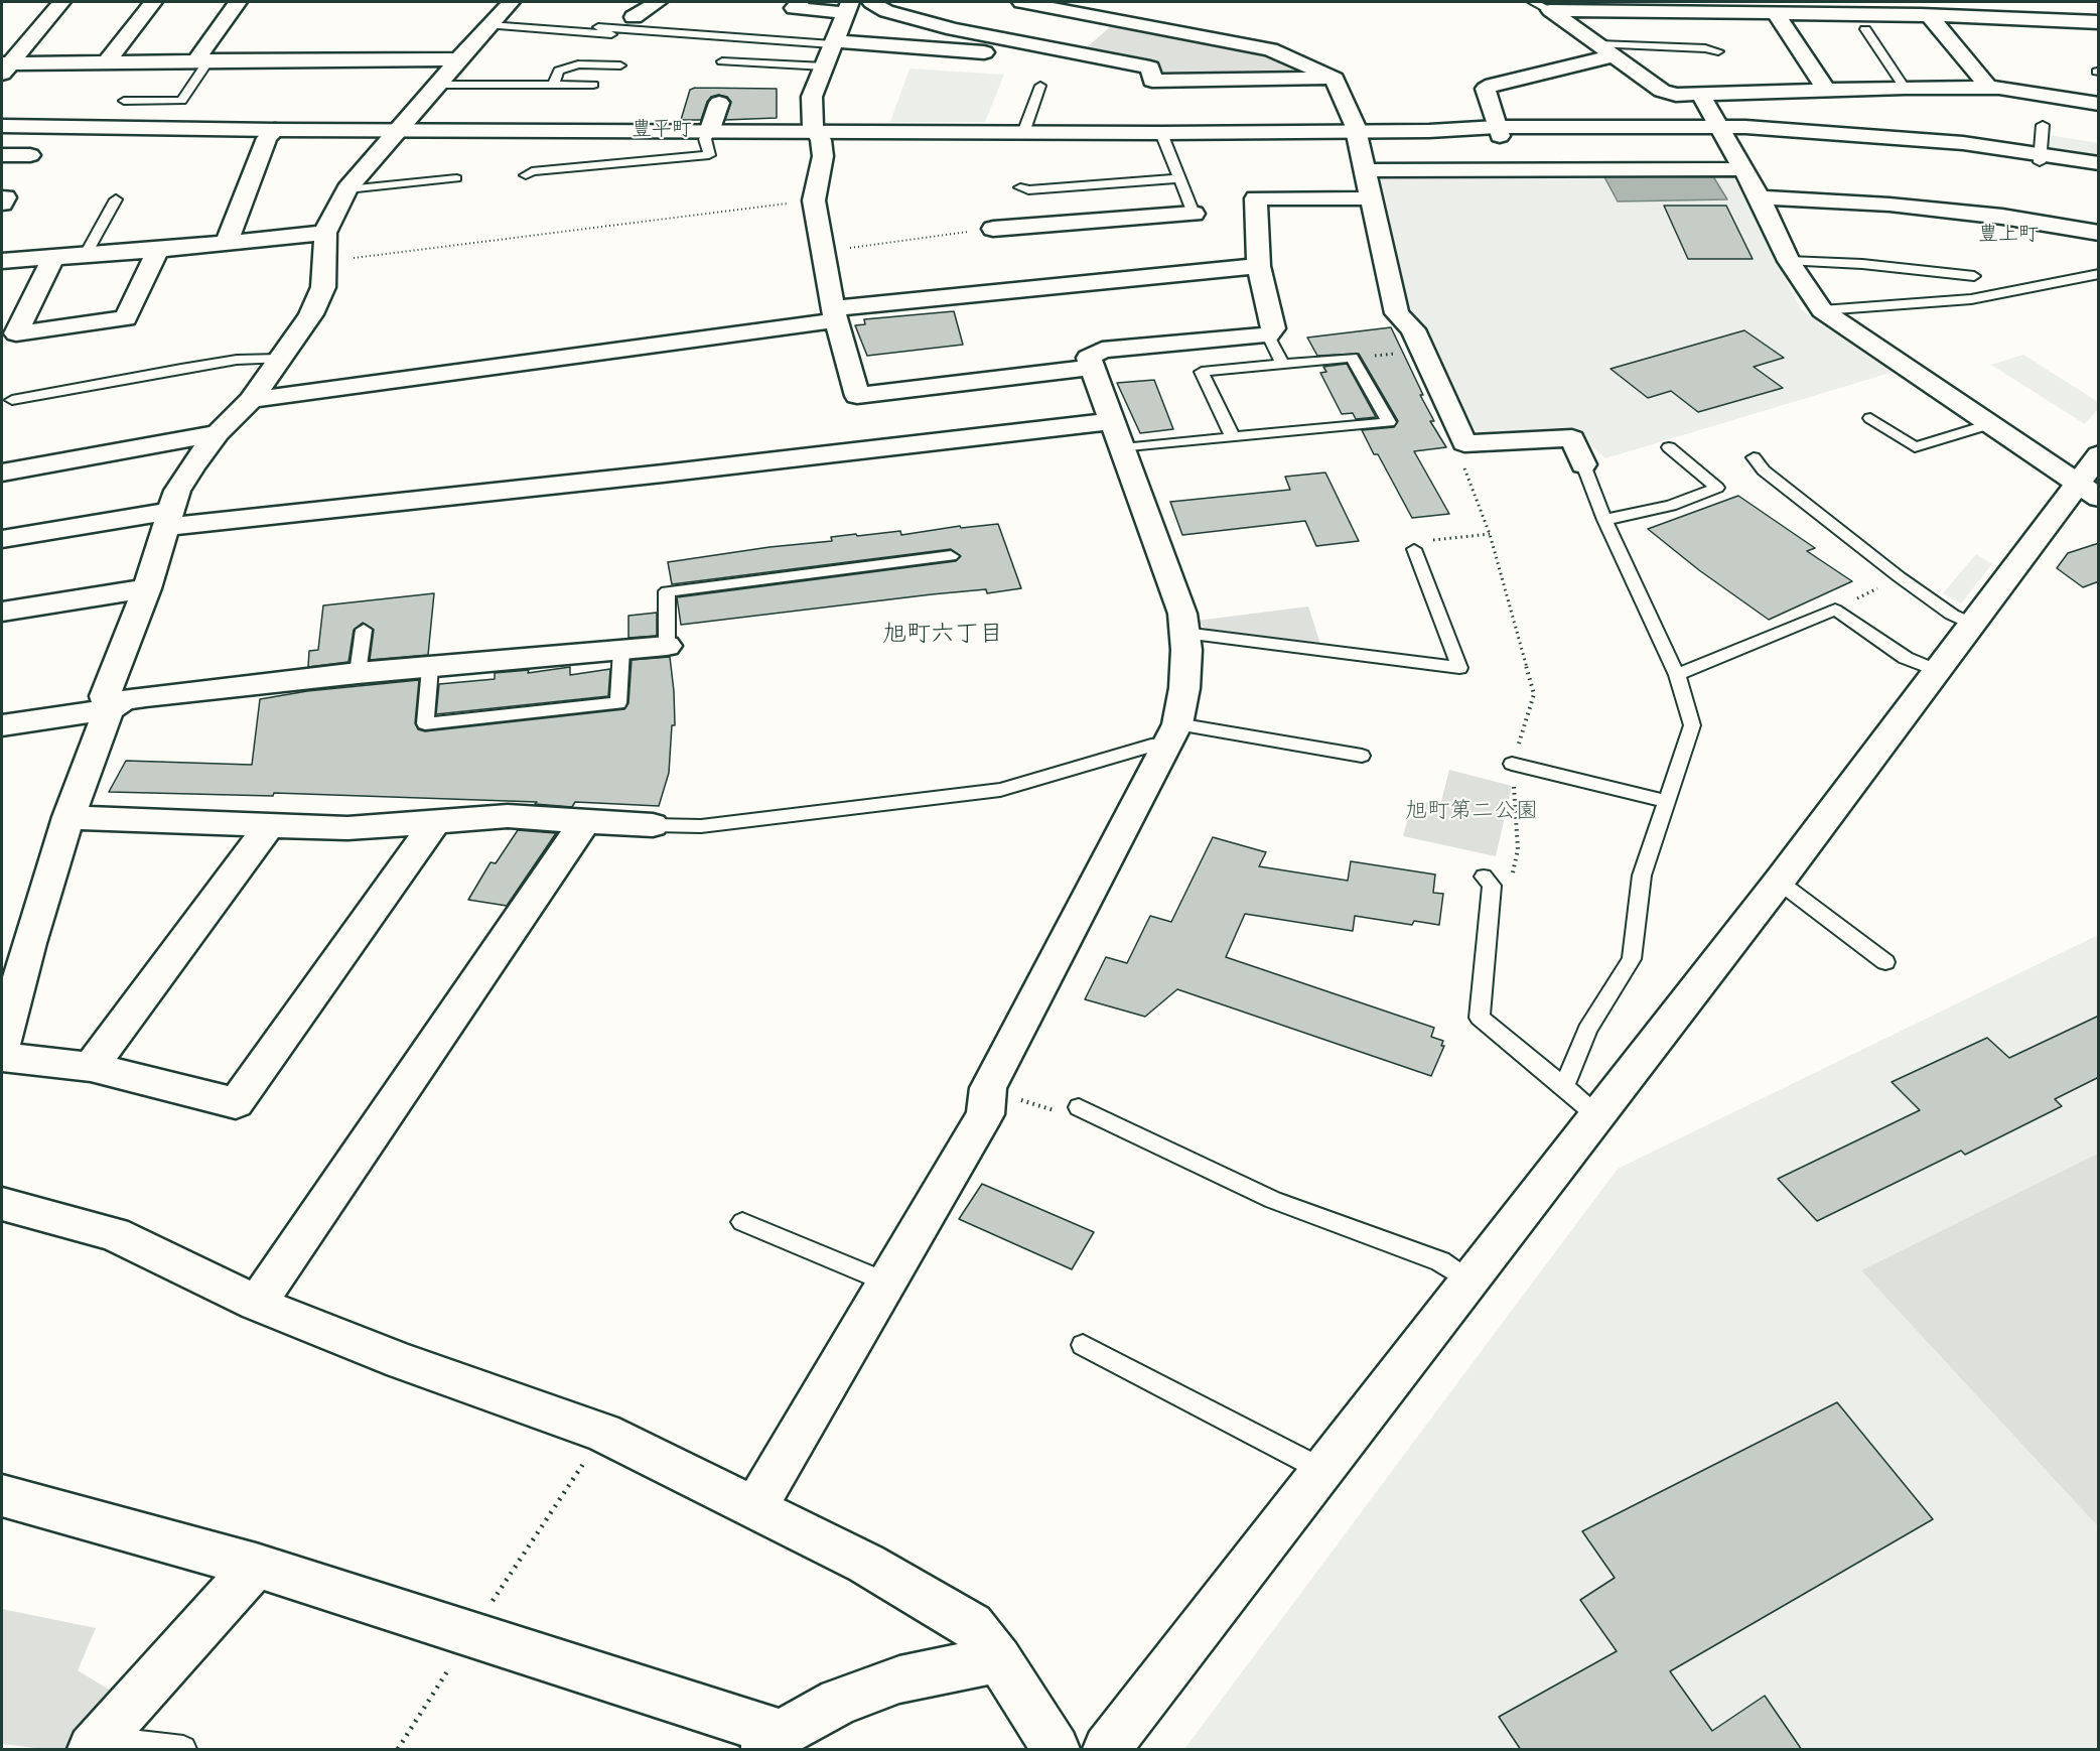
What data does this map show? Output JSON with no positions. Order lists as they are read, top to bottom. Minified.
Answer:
{"districts":["豊平町","豊上町","旭町六丁目"],"parks":["旭町第二公園"]}
